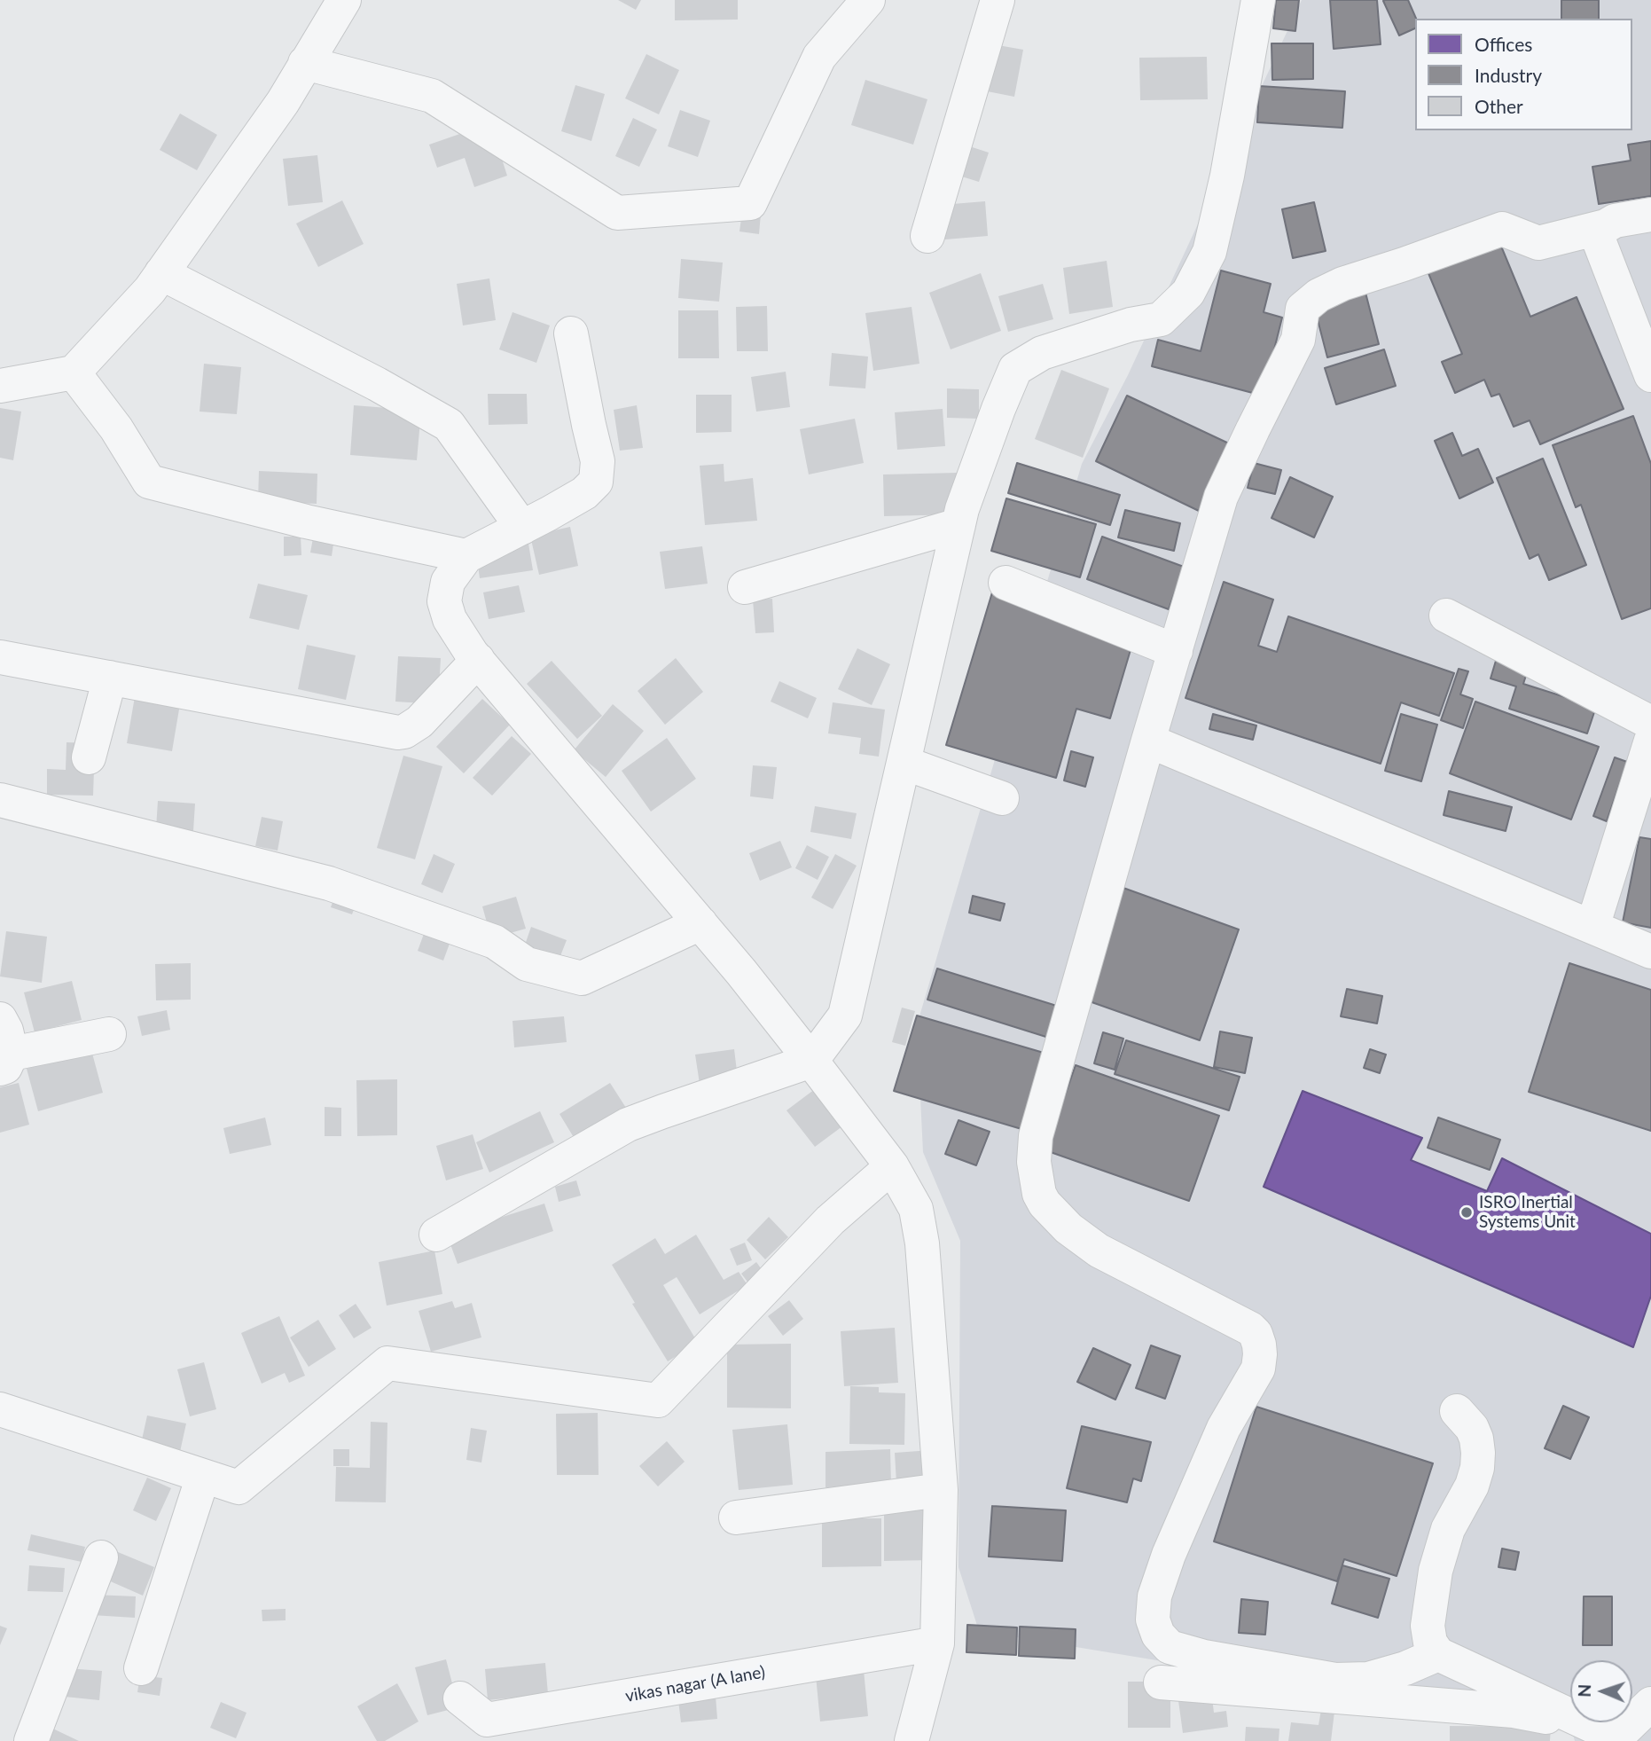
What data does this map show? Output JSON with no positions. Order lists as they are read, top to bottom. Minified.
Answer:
{"streets":{"street":["vikas nagar (A lane)"]},"places":["ISRO Inertial Systems Unit"],"legend":["Offices","Industry","Other"],"north":"left"}
